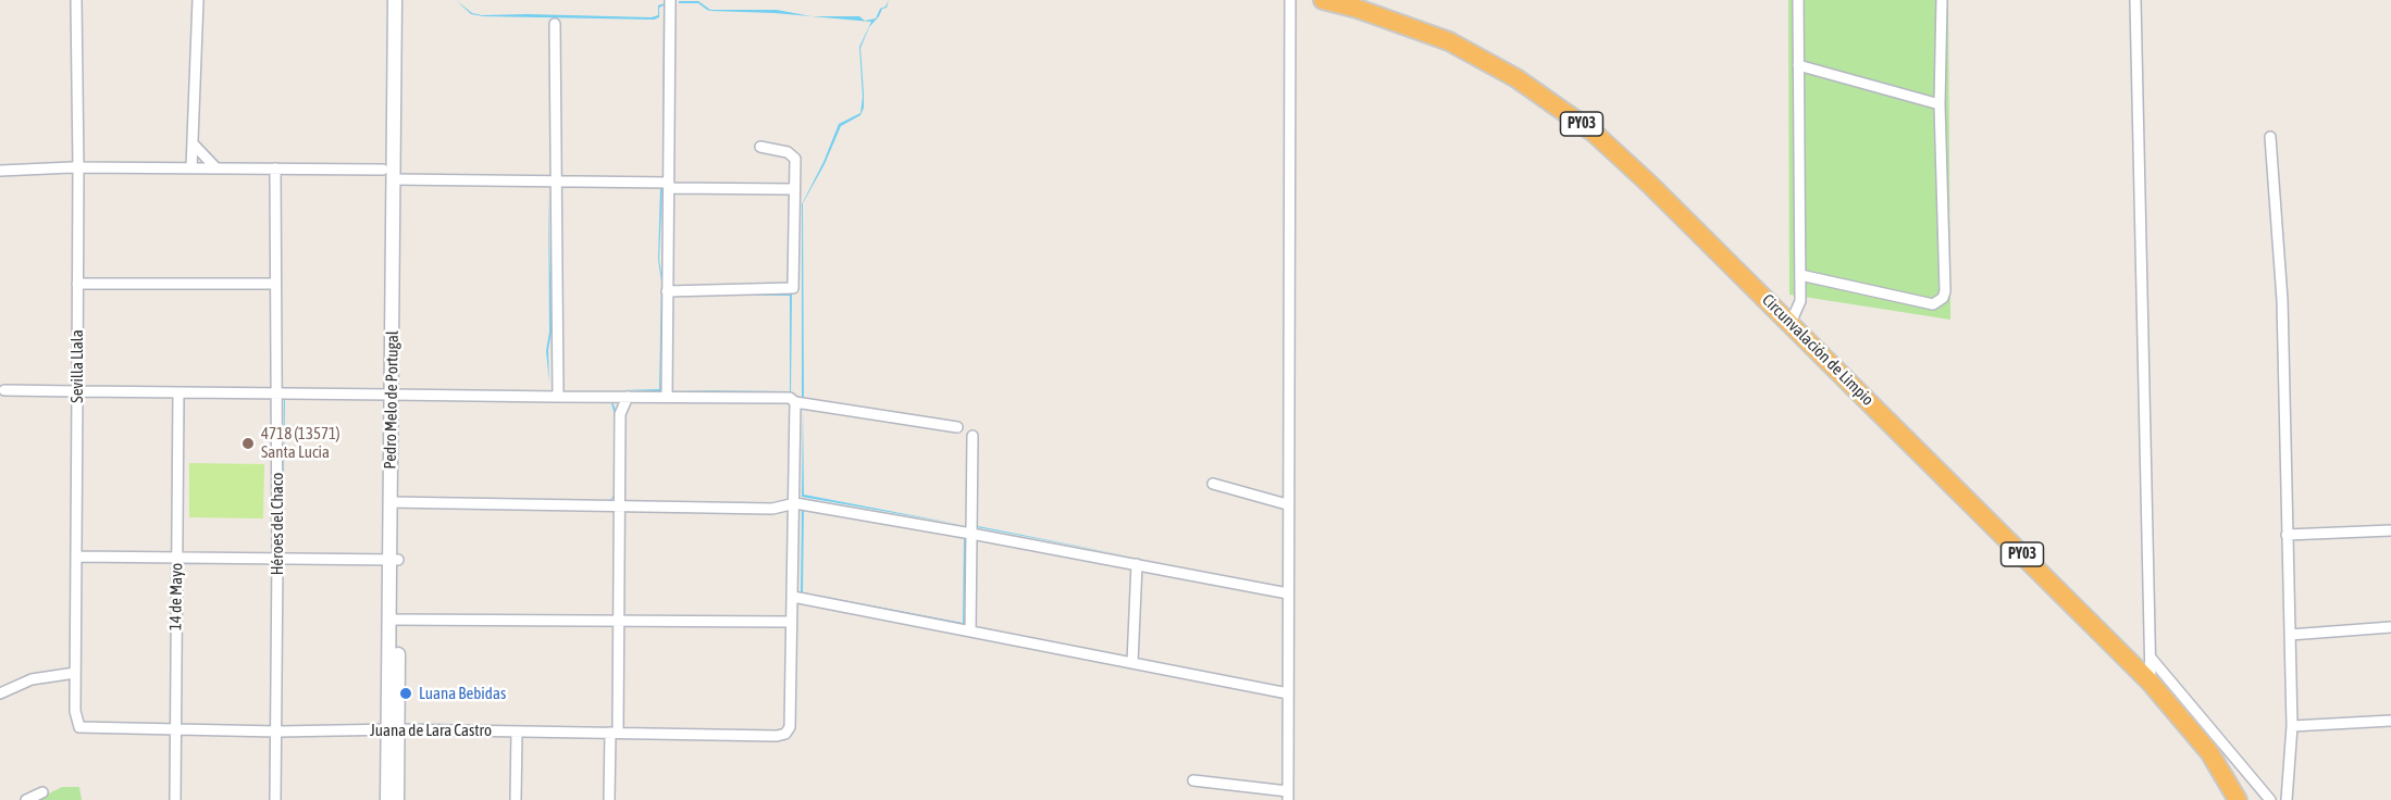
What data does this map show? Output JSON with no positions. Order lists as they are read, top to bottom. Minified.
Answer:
{"streets":{"highway":["PY03","Circunvalación de Limpio"],"street":["Sevilla Llala","Pedro Melo de Portugal","Héroes del Chaco","14 de Mayo","Juana de Lara Castro"]},"crossings":[["Sevilla Llala","Juana de Lara Castro"],["Pedro Melo de Portugal","Juana de Lara Castro"],["Héroes del Chaco","Juana de Lara Castro"],["14 de Mayo","Juana de Lara Castro"]],"places":["4718 (13571) Santa Lucia","Luana Bebidas"]}
